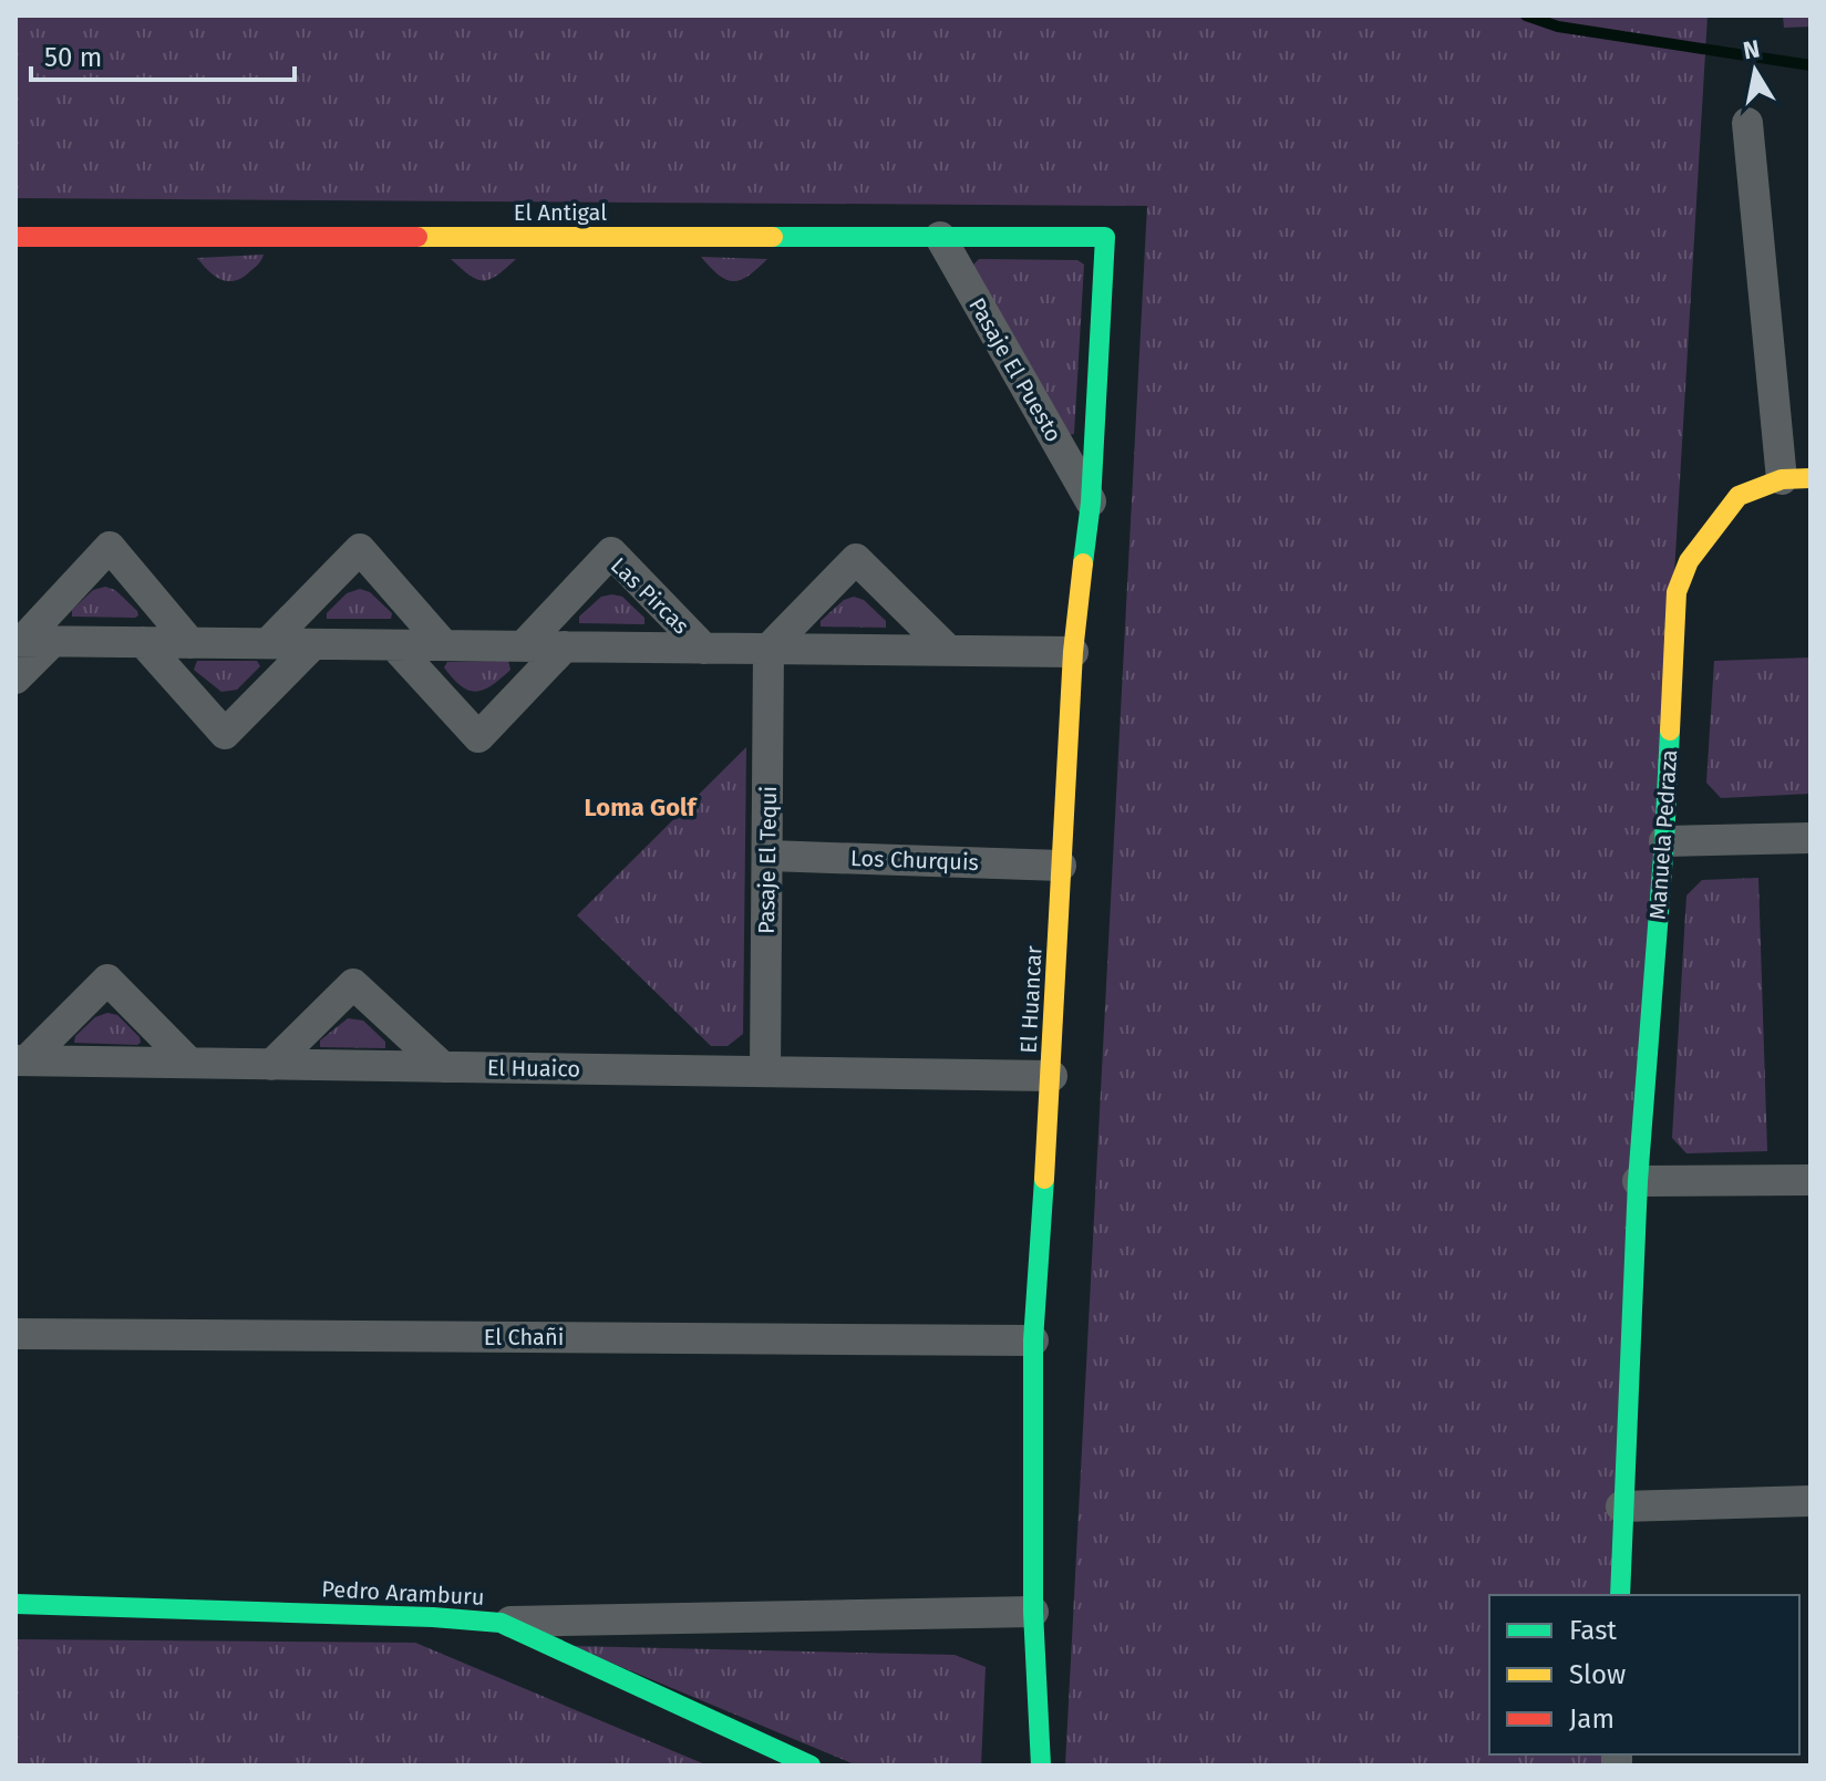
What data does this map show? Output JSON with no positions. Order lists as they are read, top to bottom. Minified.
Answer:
{"streets":{"street":["El Antigal","Pasaje El Puesto","Las Pircas","Manuela Pedraza","Pasaje El Tequi","Los Churquis","El Huancar","El Huaico","El Chañi","Pedro Aramburu"]},"crossings":[["El Antigal","Pasaje El Puesto"],["El Antigal","El Huancar"],["Pasaje El Puesto","El Huancar"],["Las Pircas","Pasaje El Tequi"],["Las Pircas","El Huancar"],["Pasaje El Tequi","Los Churquis"],["Pasaje El Tequi","El Huaico"],["Los Churquis","El Huancar"],["El Huancar","El Huaico"],["El Huancar","El Chañi"]],"districts":["Loma Golf"],"legend":["Fast","Slow","Jam"],"scale_bar":"50 m","north":"top"}
